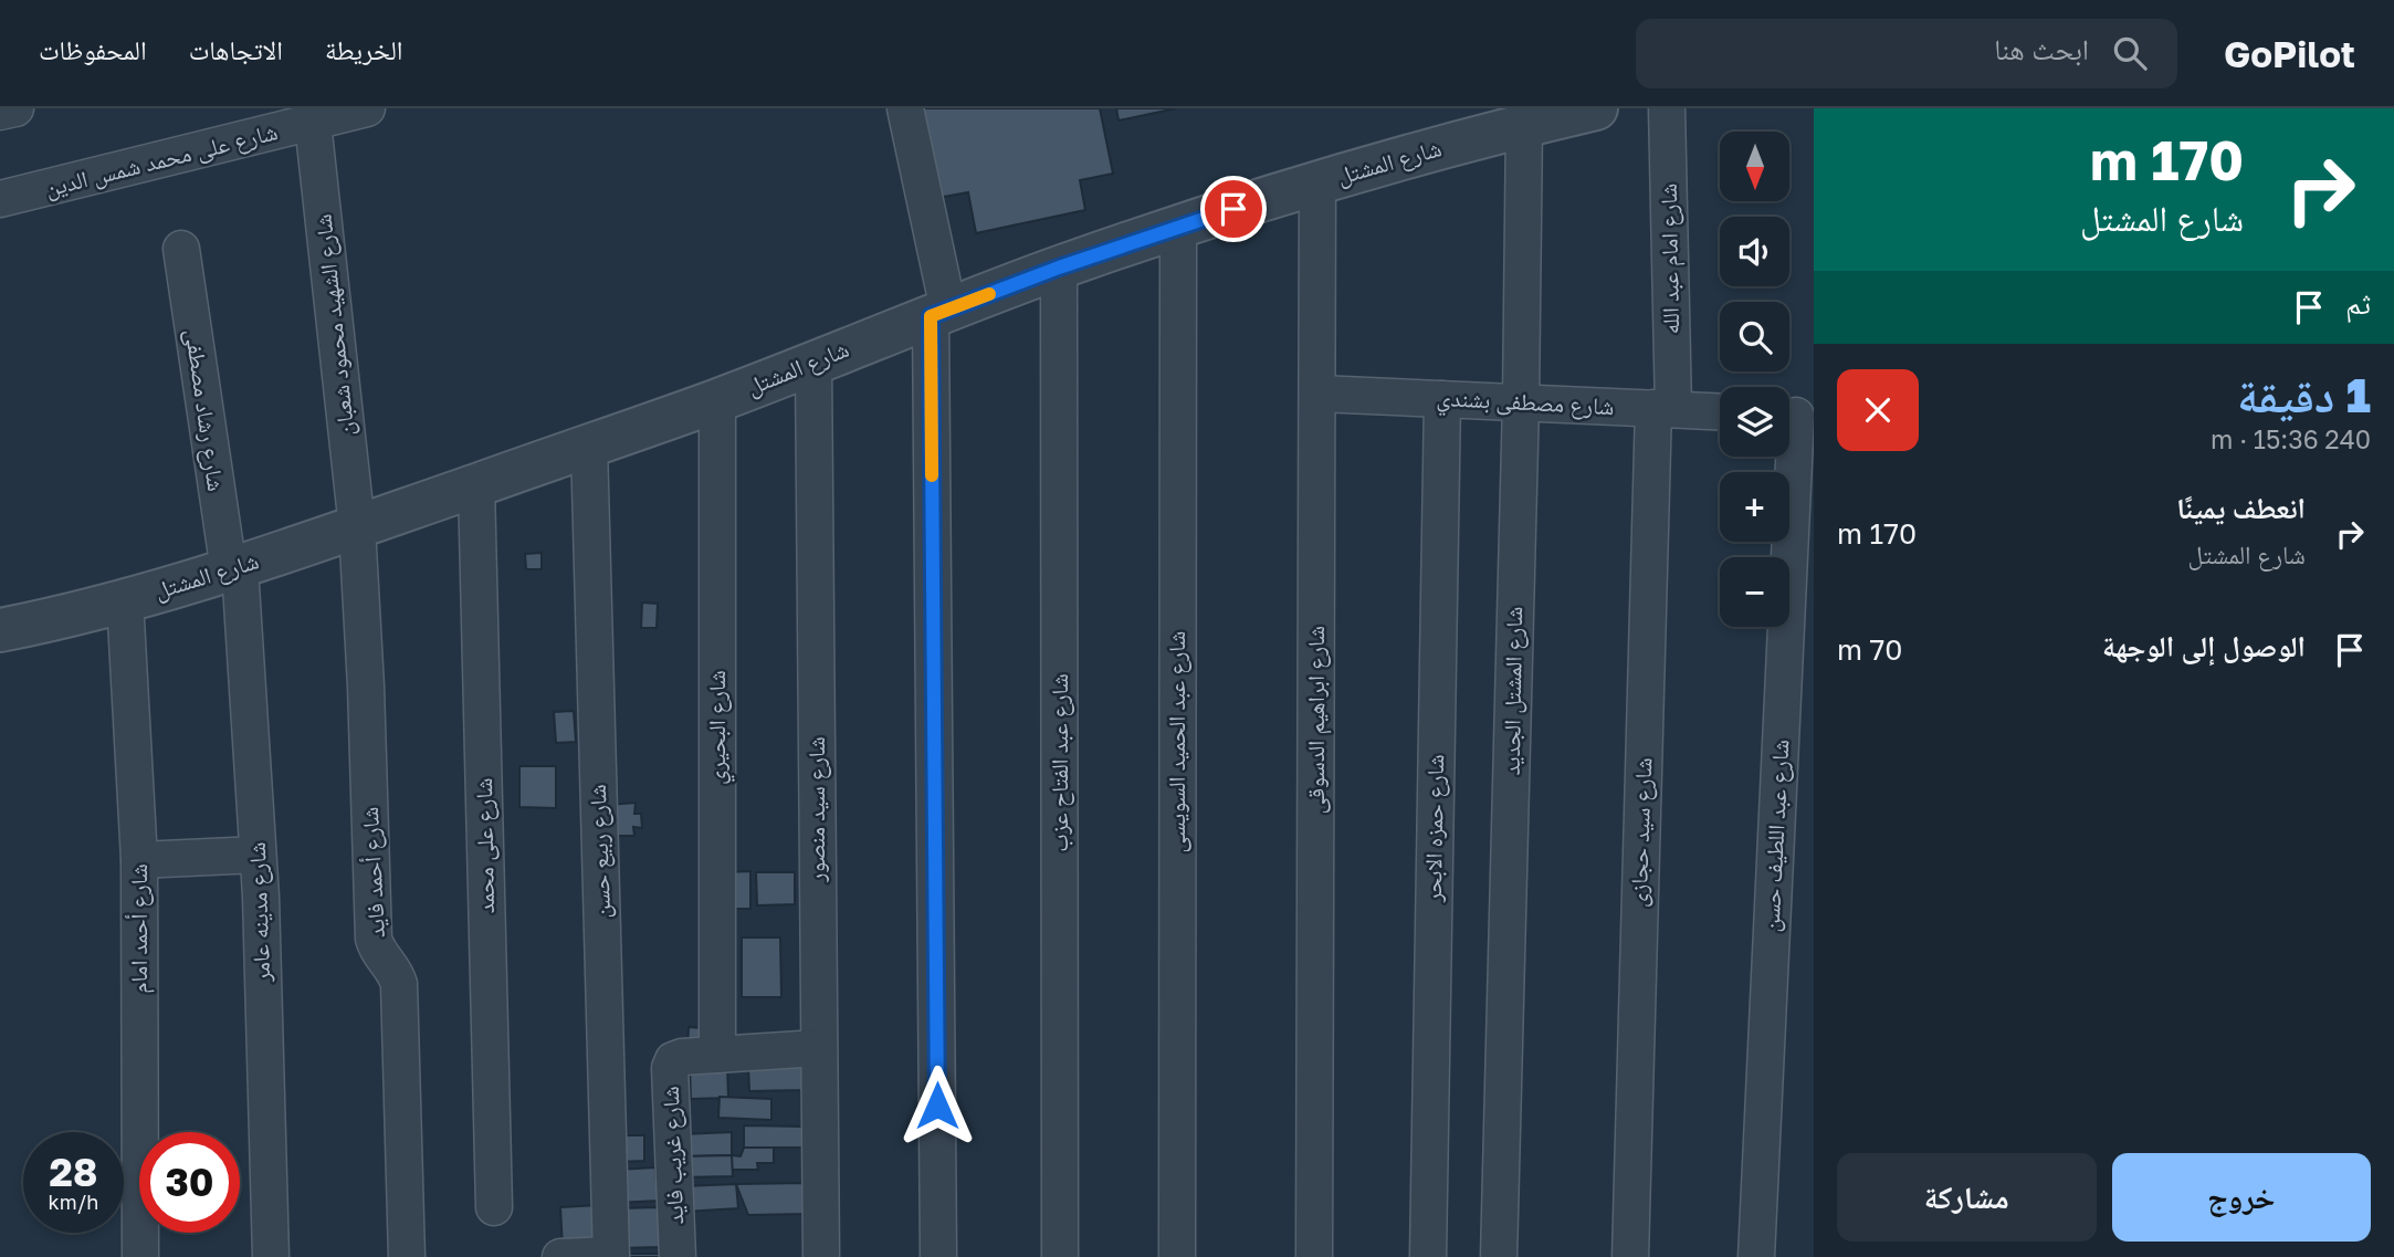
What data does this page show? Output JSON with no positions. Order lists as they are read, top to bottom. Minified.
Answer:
{"streets":{"street":["شارع على محمد شمس الدين","شارع المشتل","شارع امام عبد الله","شارع الشهيد محمود شعبان","شارع مصطفى بشندي","شارع رشاد مصطفى","شارع المشتل الجديد","شارع ابراهيم الدسوقى","شارع البحيري","شارع عبد الحميد السويسى","شارع عبد الفتاح عزب","شارع سيد منصور","شارع حمزه الابحر","شارع سيد حجازى","شارع عبد اللطيف حسن","شارع على محمد","شارع ربيع حسن","شارع أحمد فايد","شارع مدينه عامر","شارع أحمد امام","شارع غريب فايد"]},"crossings":[["شارع على محمد شمس الدين","شارع الشهيد محمود شعبان"],["شارع المشتل","شارع الشهيد محمود شعبان"],["شارع المشتل","شارع رشاد مصطفى"],["شارع المشتل","شارع المشتل الجديد"],["شارع المشتل","شارع ابراهيم الدسوقى"],["شارع المشتل","شارع البحيري"],["شارع المشتل","شارع عبد الحميد السويسى"],["شارع المشتل","شارع عبد الفتاح عزب"],["شارع المشتل","شارع سيد منصور"],["شارع المشتل","شارع على محمد"],["شارع المشتل","شارع ربيع حسن"],["شارع المشتل","شارع أحمد فايد"],["شارع المشتل","شارع مدينه عامر"],["شارع المشتل","شارع أحمد امام"],["شارع امام عبد الله","شارع مصطفى بشندي"],["شارع امام عبد الله","شارع سيد حجازى"],["شارع الشهيد محمود شعبان","شارع أحمد فايد"],["شارع مصطفى بشندي","شارع المشتل الجديد"],["شارع مصطفى بشندي","شارع ابراهيم الدسوقى"],["شارع مصطفى بشندي","شارع حمزه الابحر"],["شارع مصطفى بشندي","شارع سيد حجازى"],["شارع رشاد مصطفى","شارع مدينه عامر"],["شارع البحيري","شارع غريب فايد"],["شارع سيد منصور","شارع غريب فايد"]],"north":"bottom","page":{"header":"GoPilot","search":"ابحث هنا","nav":["الخريطة","الاتجاهات","المحفوظات"],"turn":["170 m","شارع المشتل"],"map_buttons":["+","−"],"then":"ثم","heading":["1 دقيقة","240 m · 15:36"],"list":[{"name":"انعطف يمينًا","note":"شارع المشتل","value":"170 m"},{"name":"الوصول إلى الوجهة","value":"70 m"}],"speed":"28 km/h","limit":"30","buttons":["خروج","مشاركة"]}}
